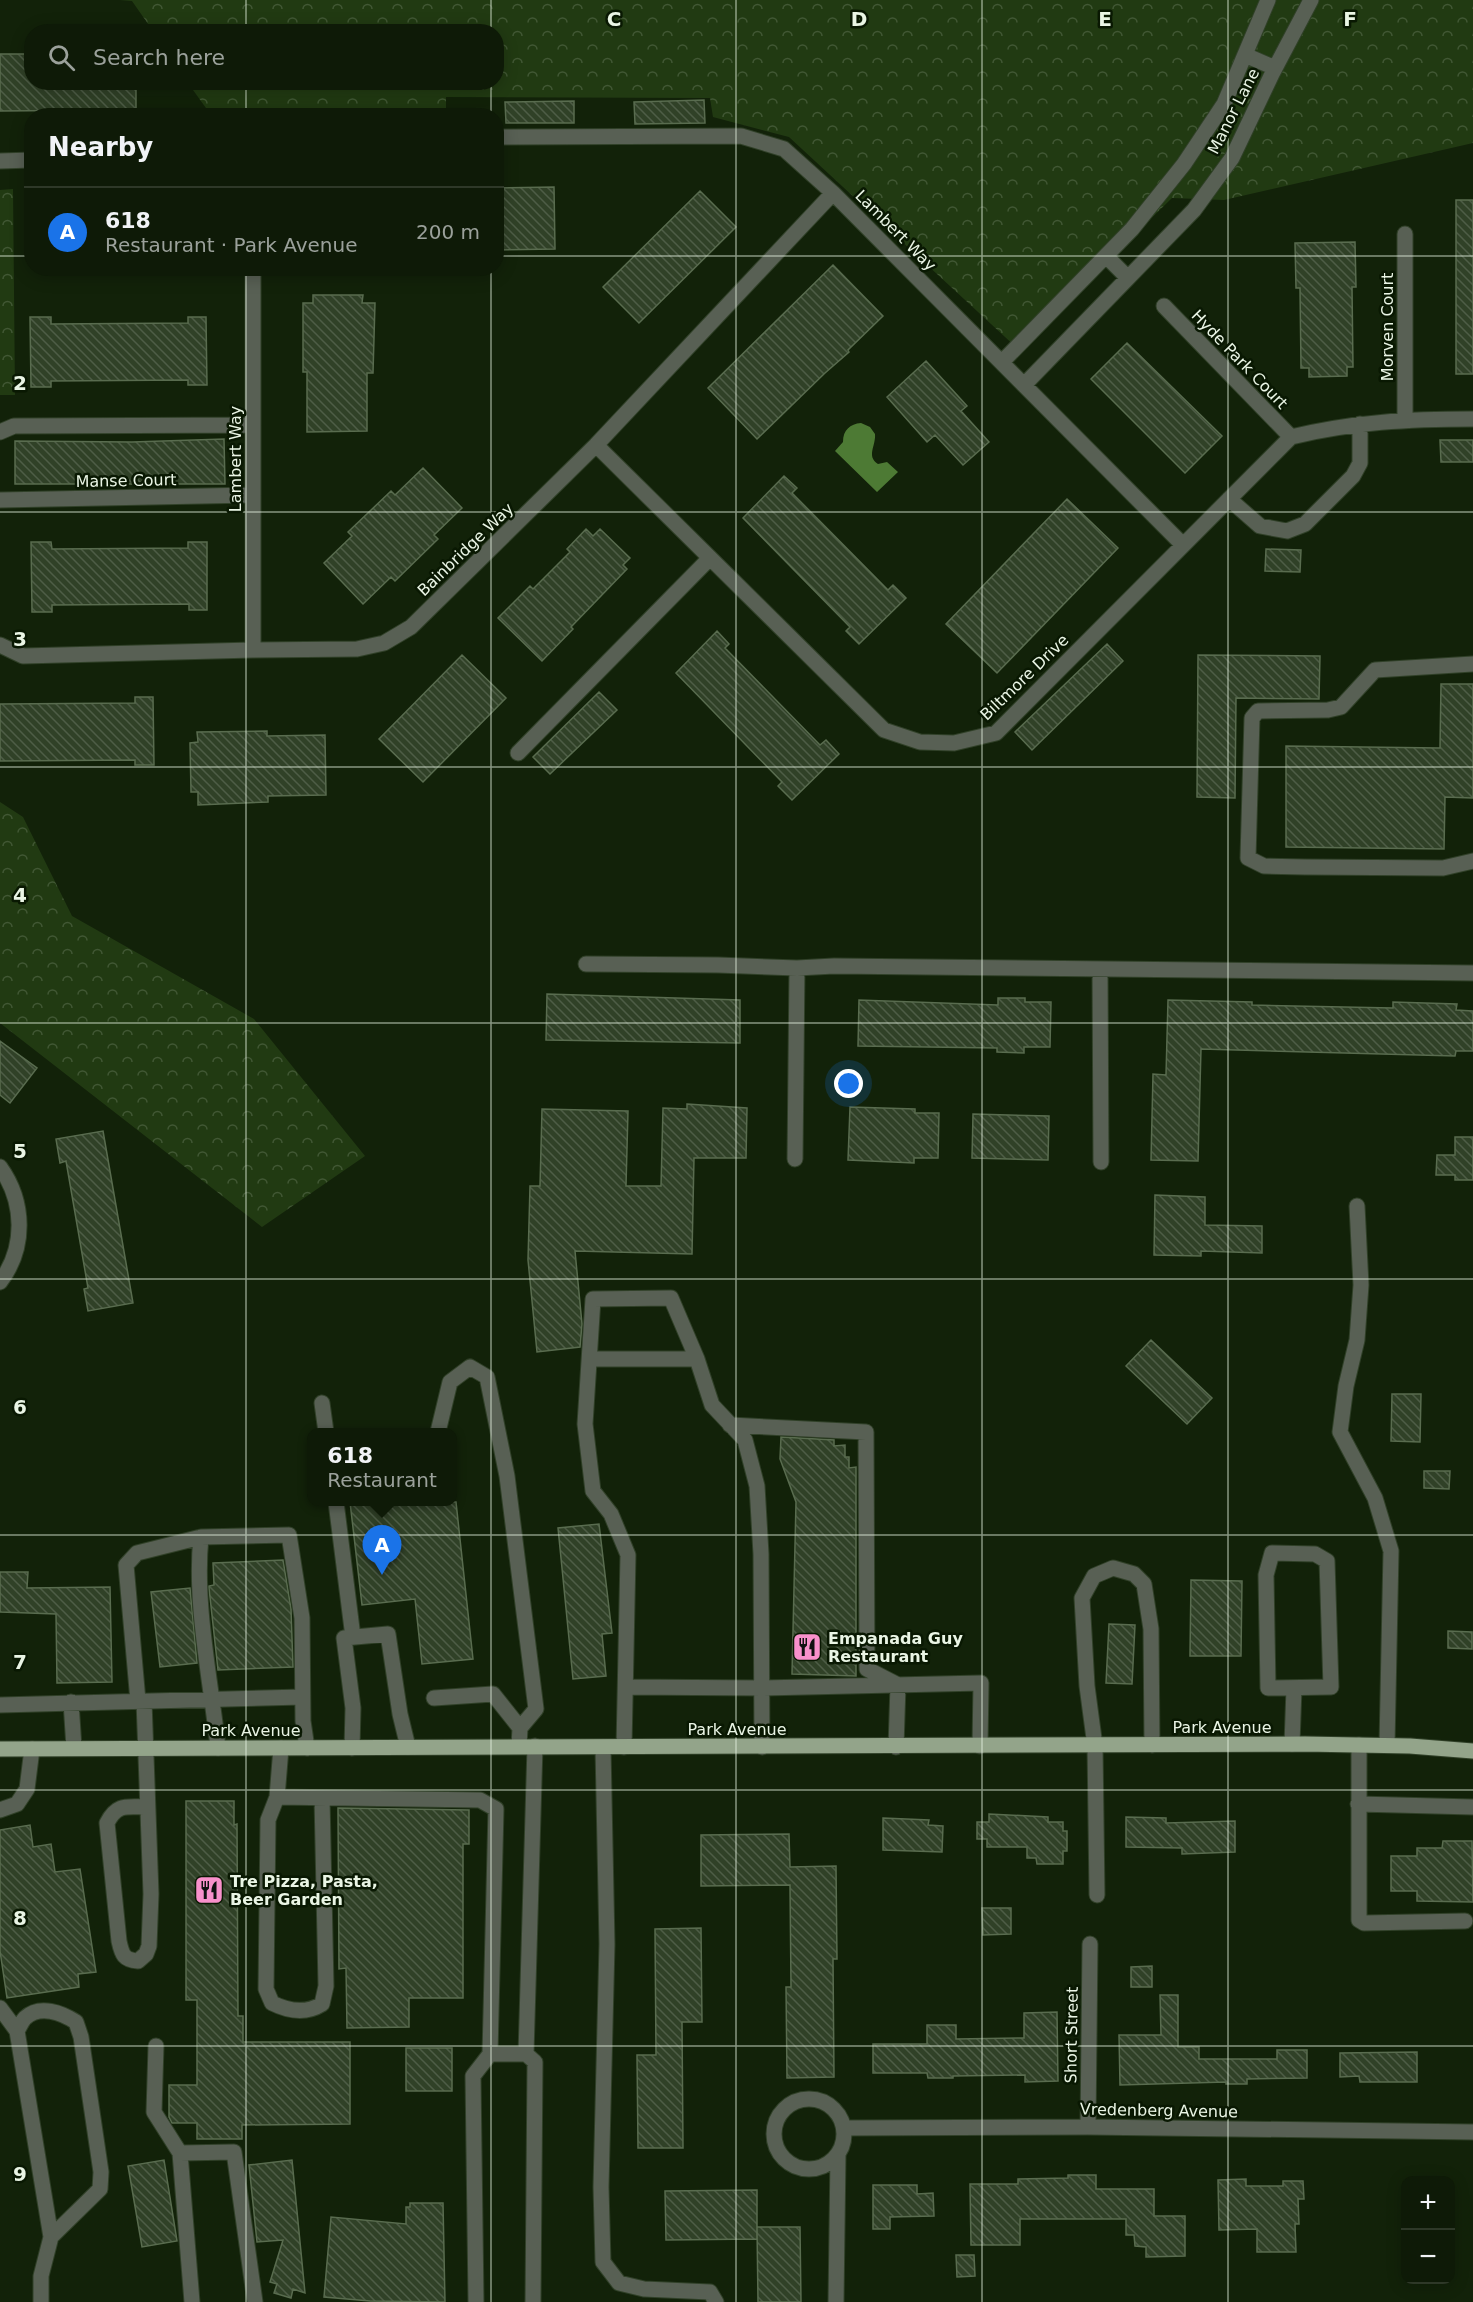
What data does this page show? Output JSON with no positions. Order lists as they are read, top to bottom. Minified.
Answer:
{"streets":{"main road":["Park Avenue"],"street":["Manor Lane","Lambert Way","Morven Court","Hyde Park Court","Manse Court","Bainbridge Way","Biltmore Drive","Short Street","Vredenberg Avenue"]},"crossings":[["Manor Lane","Lambert Way"],["Lambert Way","Manse Court"],["Lambert Way","Bainbridge Way"],["Lambert Way","Biltmore Drive"],["Hyde Park Court","Biltmore Drive"],["Bainbridge Way","Biltmore Drive"],["Short Street","Vredenberg Avenue"]],"places":{"restaurant":["Empanada Guy Restaurant","Tre Pizza, Pasta, Beer Garden"]},"page":{"search":"Search here","heading":"Nearby","list":[{"mark":"A","name":"618","note":"Restaurant · Park Avenue","value":"200 m"}],"popup":["618","Restaurant"],"pins":"A","map_buttons":["+","−"]},"grid":{"columns":["C","D","E","F"],"rows":["2","3","4","5","6","7","8","9"]}}
